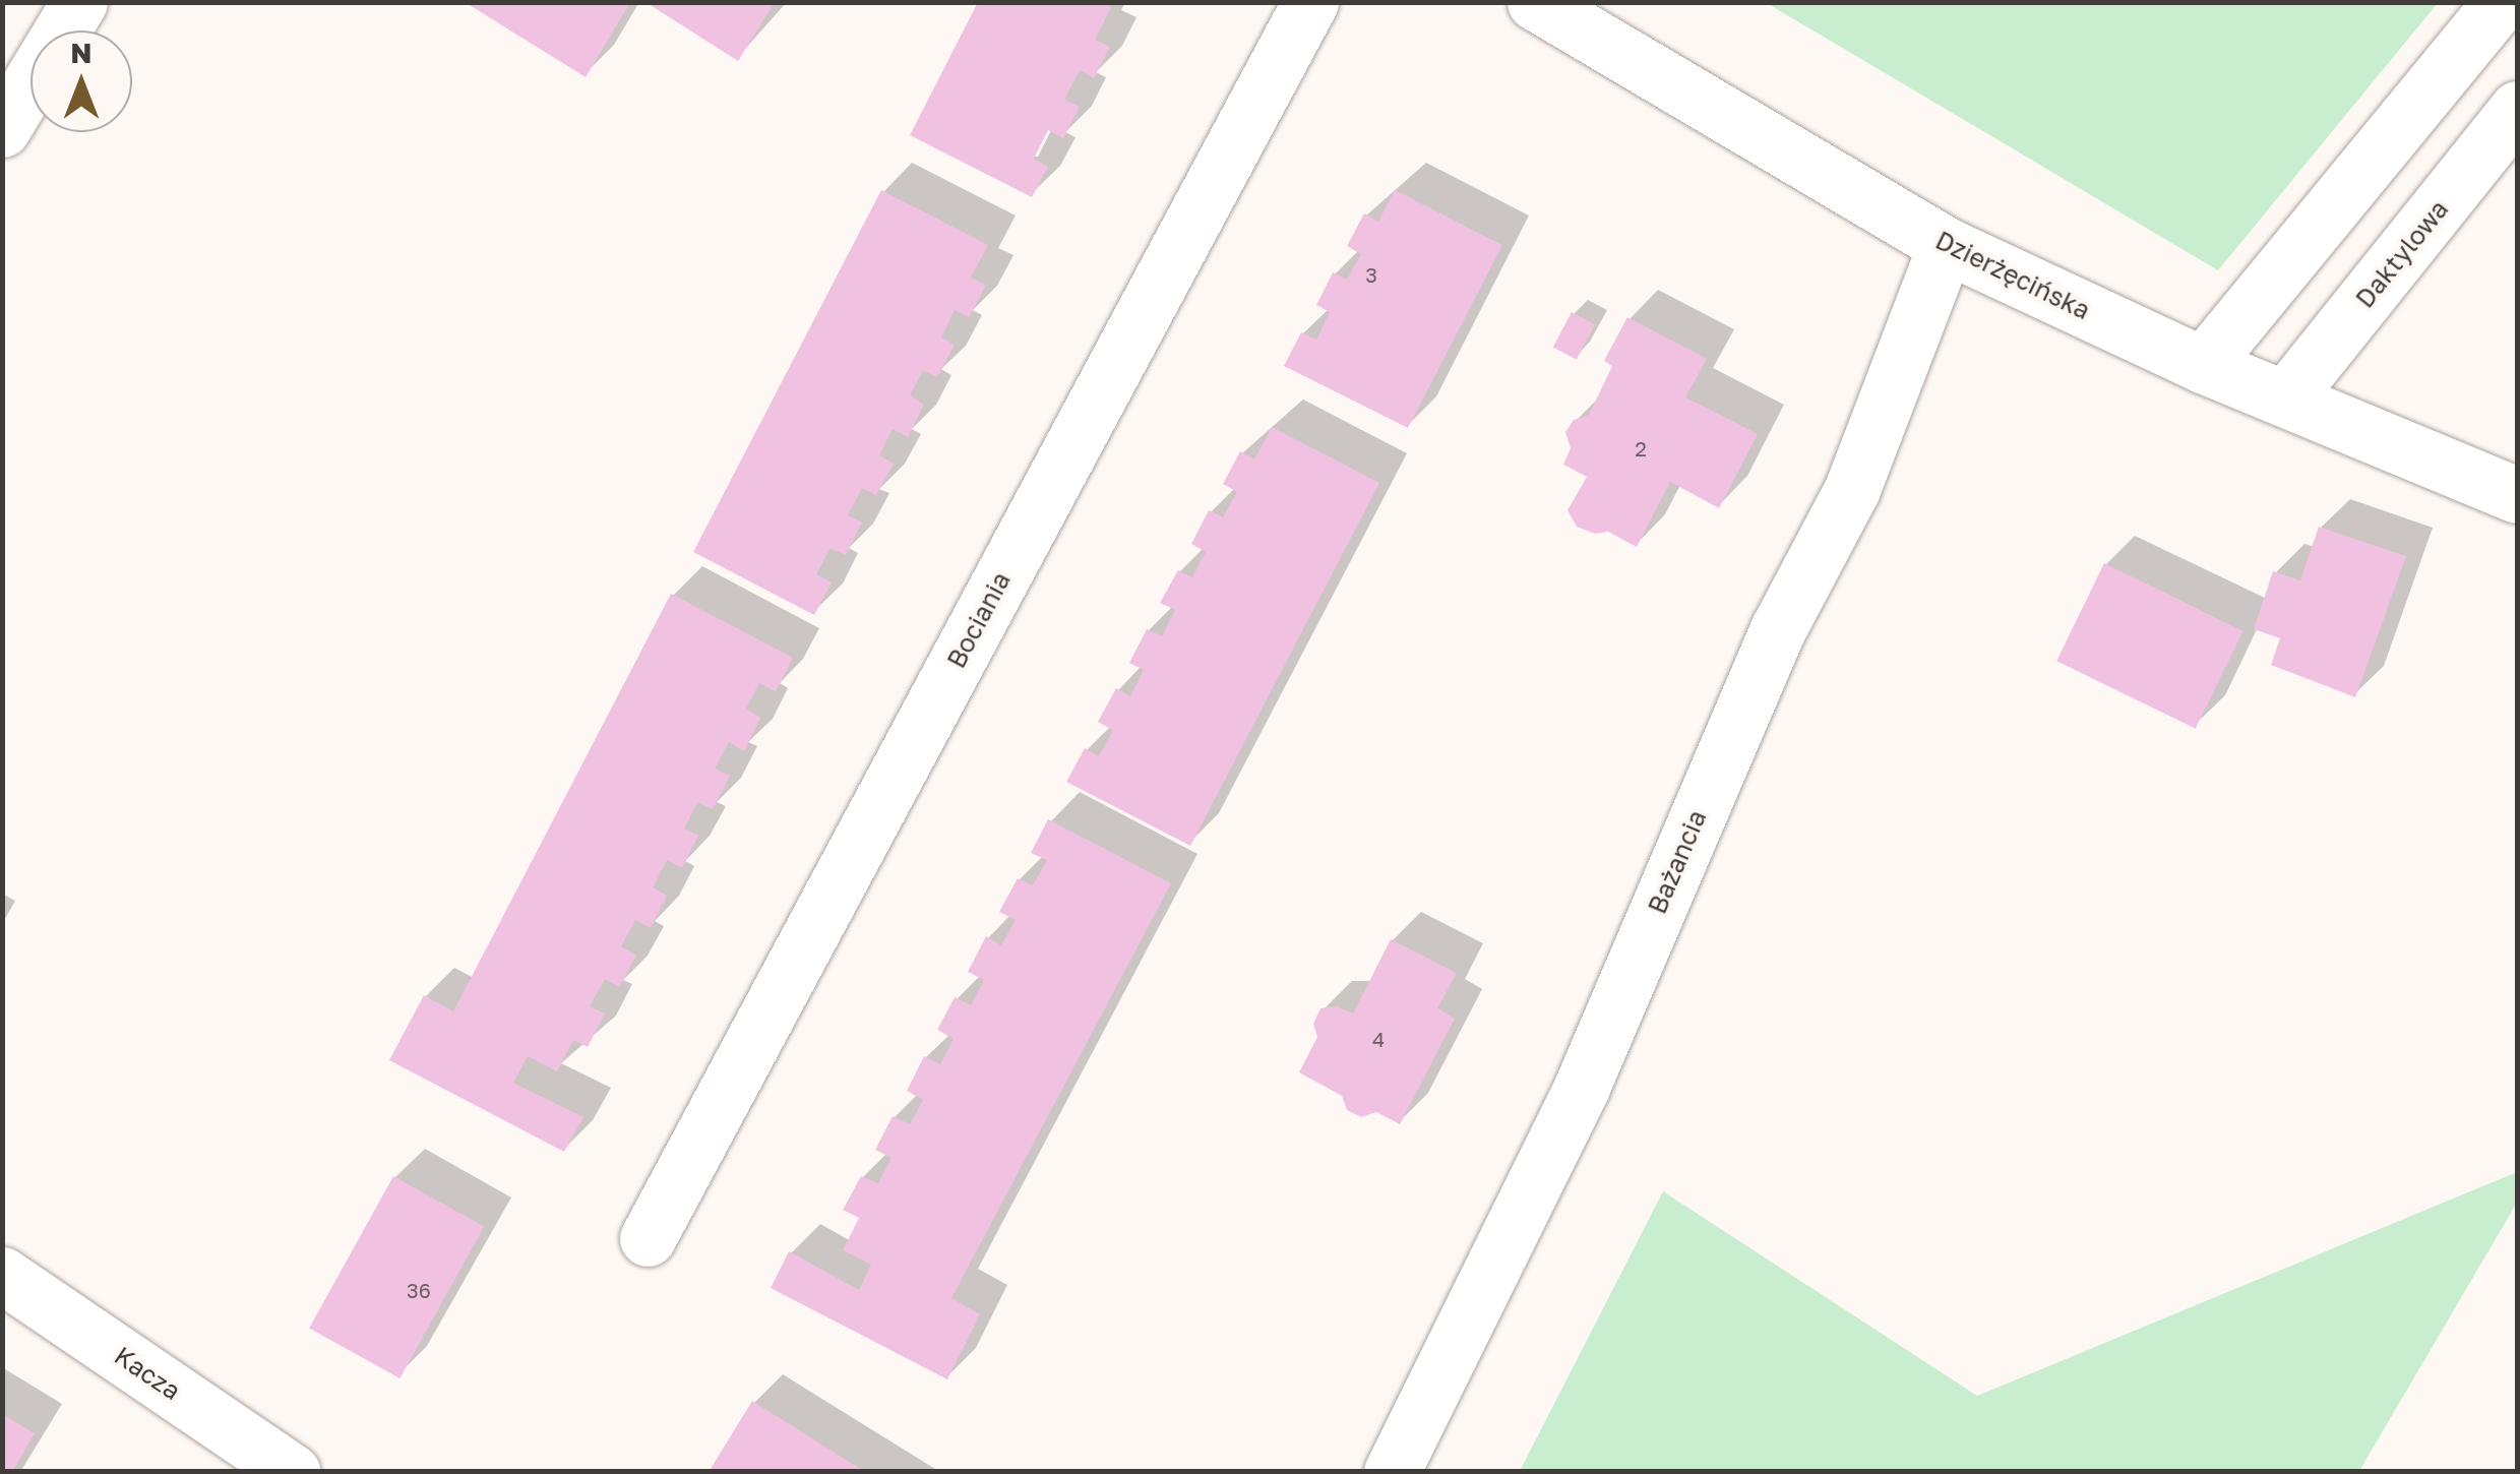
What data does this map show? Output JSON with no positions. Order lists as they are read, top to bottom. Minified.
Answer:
{"streets":{"street":["Daktylowa","Dzierżęcińska","Bociania","Bażancia","Kacza"]},"crossings":[["Daktylowa","Dzierżęcińska"],["Dzierżęcińska","Bażancia"]],"house_numbers":["3","2","4","36"],"north":"top"}
